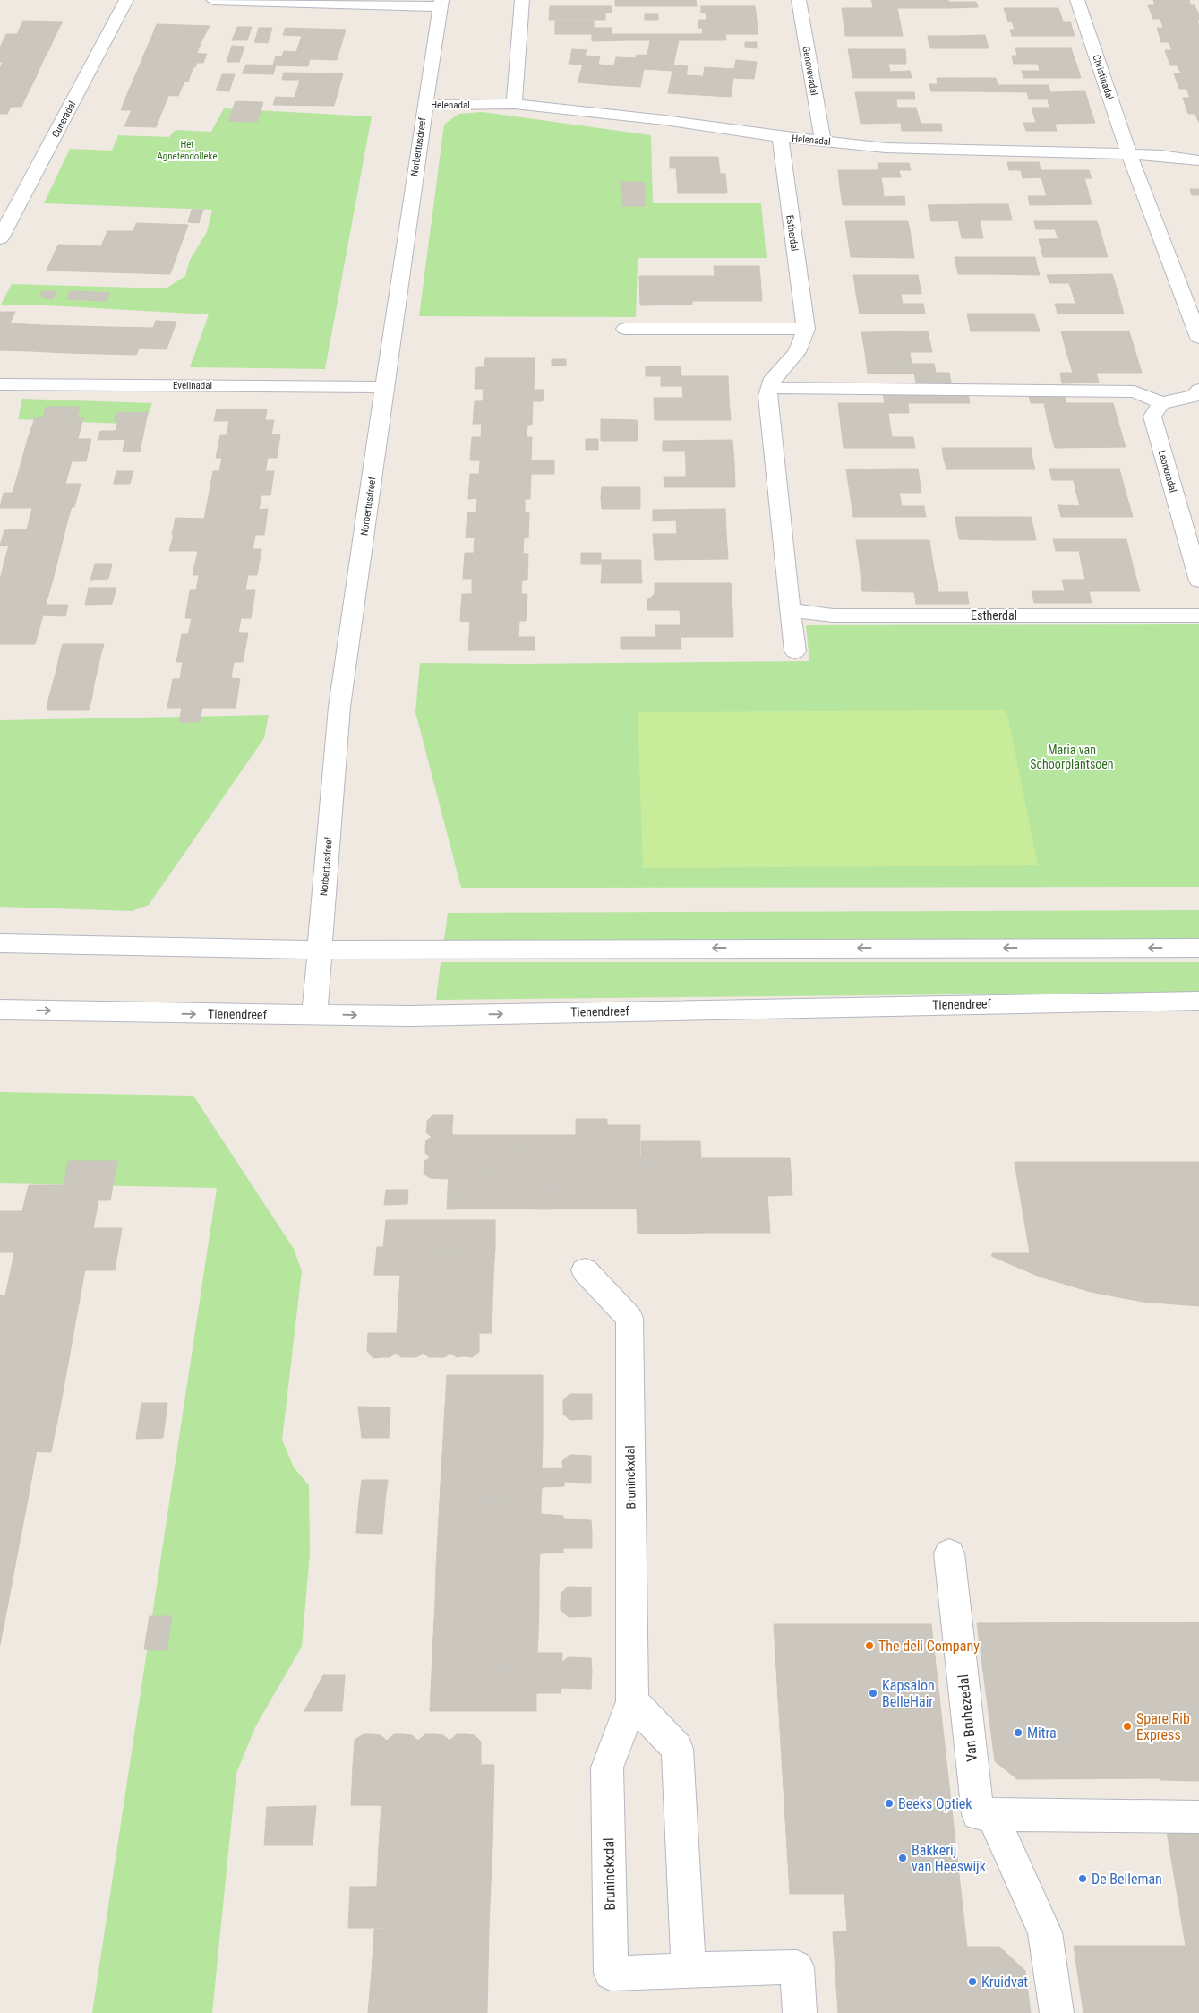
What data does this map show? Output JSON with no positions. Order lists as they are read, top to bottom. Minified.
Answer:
{"streets":{"street":["Genovevadal","Christinadal","Helenadal","Cuneradal","Norbertusdreef","Estherdal","Evelinadal","Leonoradal","Tienendreef","Bruninckxdal","Van Bruhezedal"]},"crossings":[["Genovevadal","Helenadal"],["Christinadal","Helenadal"],["Helenadal","Norbertusdreef"],["Helenadal","Estherdal"],["Norbertusdreef","Evelinadal"],["Norbertusdreef","Tienendreef"]],"parks":["Het Agnetendolleke","Maria van Schoorplantsoen"],"places":["The deli Company","Kapsalon BelleHair","Spare Rib Express","Mitra","Beeks Optiek","Bakkerij van Heeswijk","De Belleman","Kruidvat"]}
